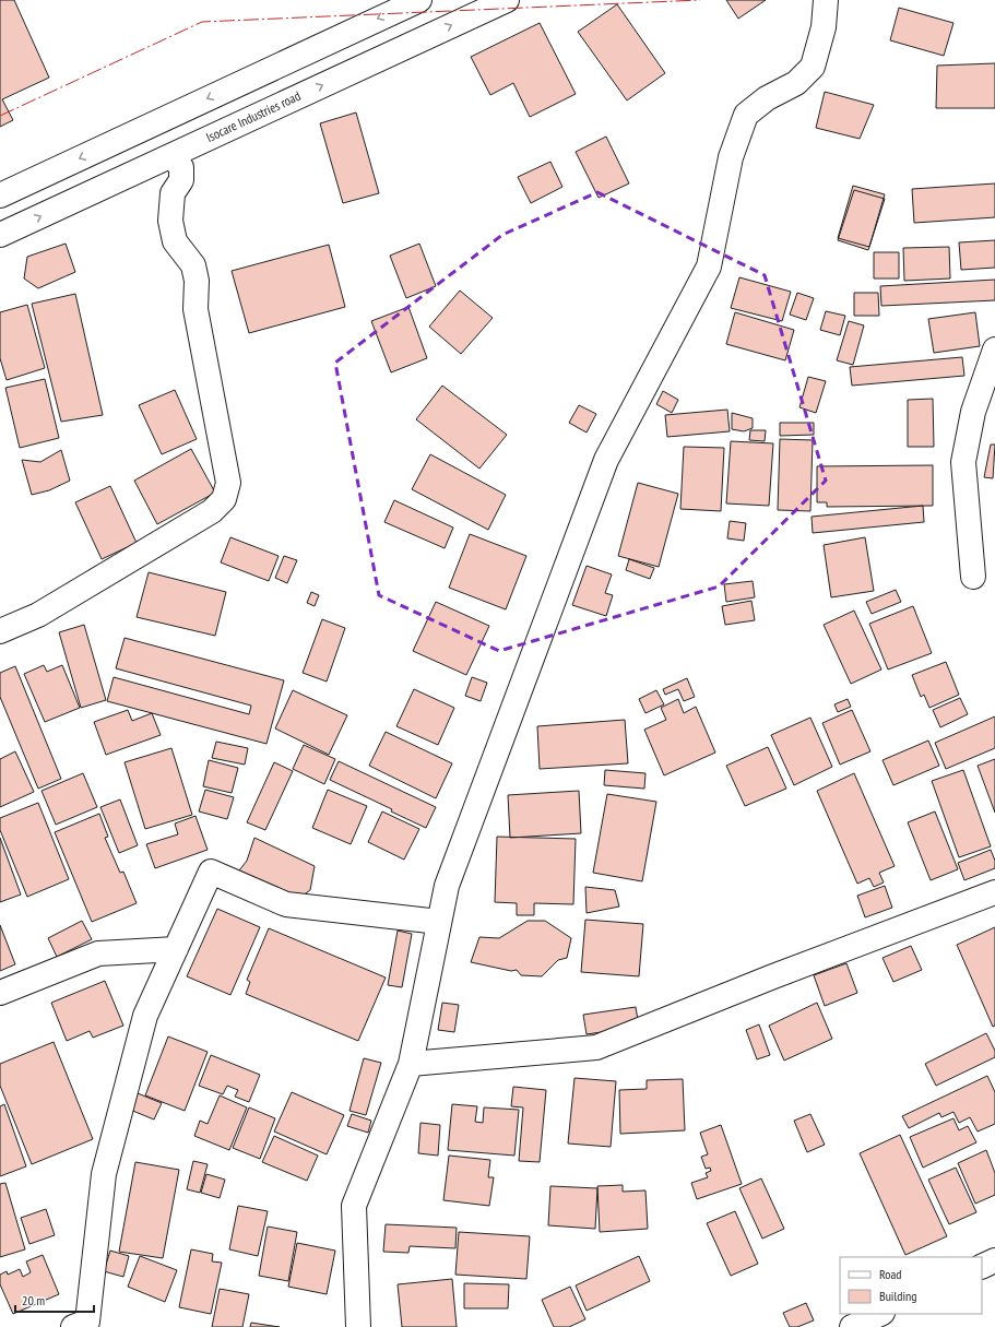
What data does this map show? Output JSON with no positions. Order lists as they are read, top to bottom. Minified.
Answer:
{"streets":{"street":["Isocare Industries road"]},"legend":["Road","Building"],"scale_bar":"20 m"}
